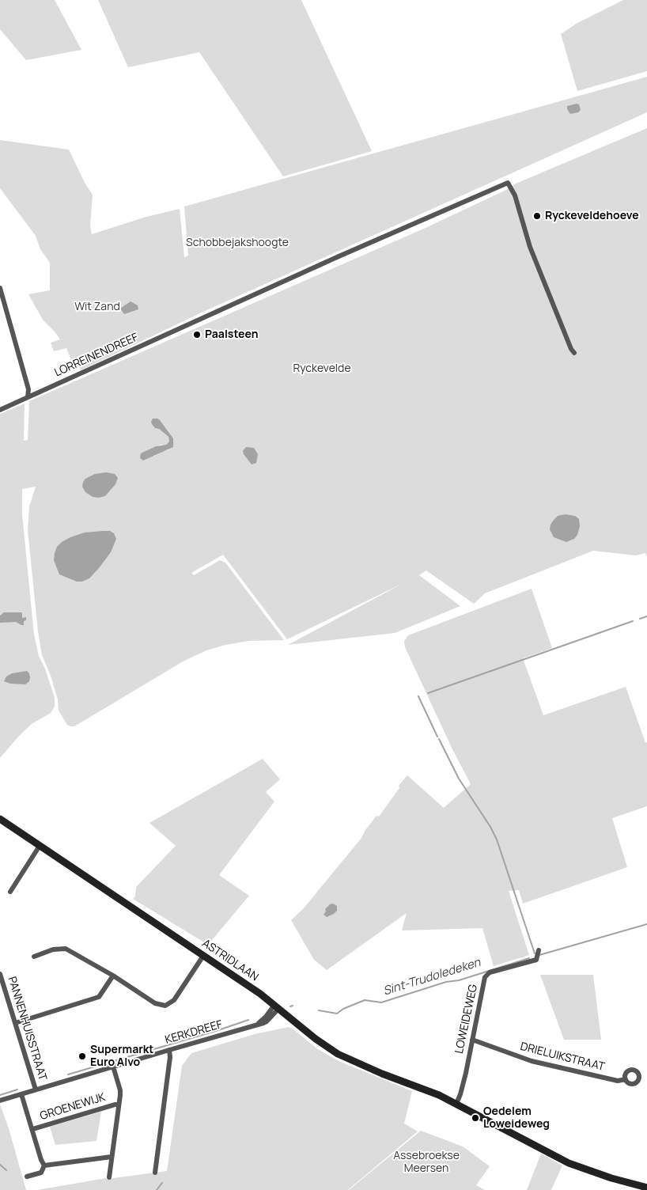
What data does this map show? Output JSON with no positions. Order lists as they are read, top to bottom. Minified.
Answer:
{"streets":{"main road":["ASTRIDLAAN"],"street":["LORREINENDREEF","LOWEIDEWEG","PANNENHUISSTRAAT","KERKDREEF","DRIELUIKSTRAAT","GROENEWIJK"]},"crossings":[["ASTRIDLAAN","LOWEIDEWEG"],["ASTRIDLAAN","KERKDREEF"],["LOWEIDEWEG","DRIELUIKSTRAAT"],["PANNENHUISSTRAAT","KERKDREEF"],["KERKDREEF","GROENEWIJK"]],"water":["Sint-Trudoledeken"],"parks":["Schobbejakshoogte","Wit Zand","Ryckevelde","Assebroekse Meersen"],"places":["Ryckeveldehoeve","Paalsteen","Supermarkt Euro Alvo","Oedelem Loweideweg"]}
